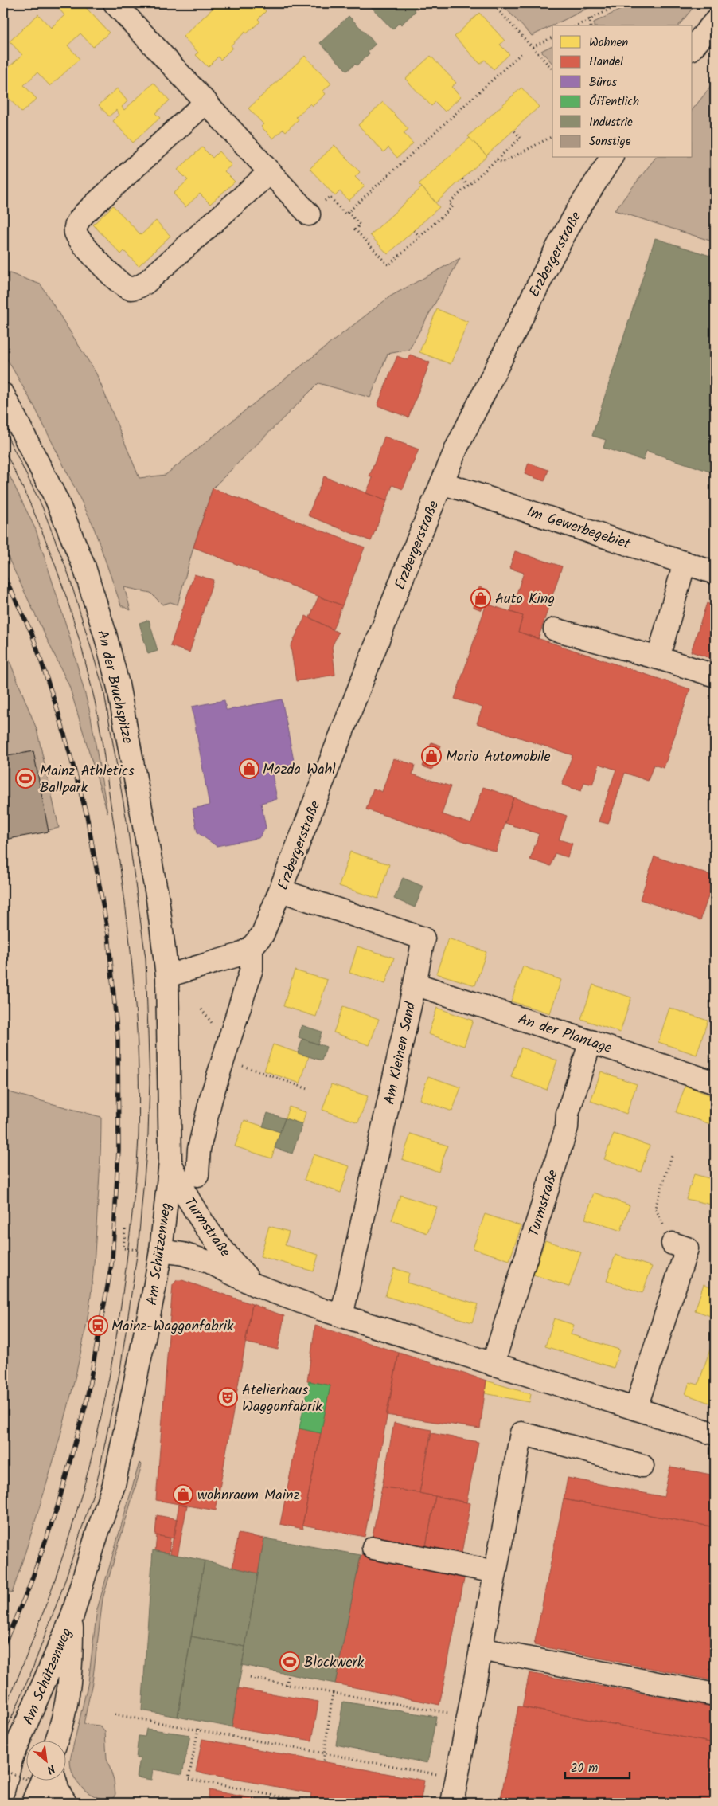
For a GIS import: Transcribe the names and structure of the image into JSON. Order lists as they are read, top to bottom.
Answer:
{
  "streets": {
    "street": [
      "Erzbergerstraße",
      "Im Gewerbegebiet",
      "An der Bruchspitze",
      "An der Plantage",
      "Am Kleinen Sand",
      "Turmstraße",
      "Am Schützenweg"
    ]
  },
  "crossings": [
    ["Erzbergerstraße", "Im Gewerbegebiet"],
    ["Erzbergerstraße", "An der Bruchspitze"],
    ["Erzbergerstraße", "Am Kleinen Sand"],
    ["Erzbergerstraße", "Am Schützenweg"],
    ["An der Bruchspitze", "Am Schützenweg"],
    ["An der Plantage", "Am Kleinen Sand"],
    ["An der Plantage", "Turmstraße"],
    ["Am Kleinen Sand", "Turmstraße"],
    ["Turmstraße", "Am Schützenweg"]
  ],
  "places": {
    "shop": [
      "Auto King",
      "Mario Automobile",
      "Mazda Wahl",
      "wohnraum Mainz"
    ],
    "sports": ["Mainz Athletics Ballpark", "Blockwerk"],
    "station": ["Mainz-Waggonfabrik"],
    "theatre": ["Atelierhaus Waggonfabrik"]
  },
  "legend": [
    "Wohnen",
    "Handel",
    "Büros",
    "Öffentlich",
    "Industrie",
    "Sonstige"
  ],
  "scale_bar": "20 m",
  "north": "bottom right"
}
